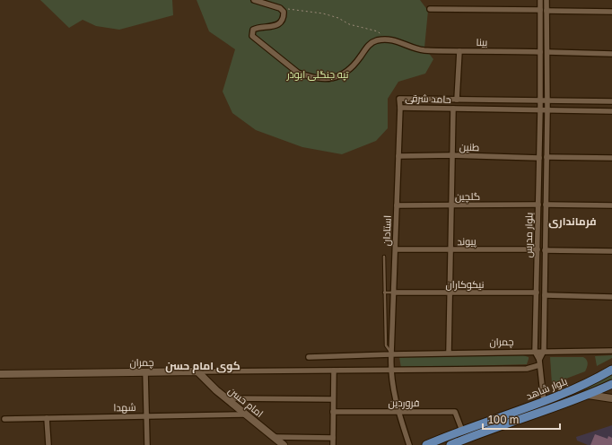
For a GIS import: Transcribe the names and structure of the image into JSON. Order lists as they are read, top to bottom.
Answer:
{
  "streets": {
    "main road": ["بلوار شاهد"],
    "street": [
      "بینا",
      "حامد شرقی",
      "طنین",
      "گلچین",
      "استادان",
      "بلوار مدرس",
      "پیوند",
      "نیکوکاران",
      "چمران",
      "امام حسن",
      "فروردین",
      "شهدا"
    ]
  },
  "crossings": [
    ["بینا", "بلوار مدرس"],
    ["حامد شرقی", "استادان"],
    ["حامد شرقی", "بلوار مدرس"],
    ["طنین", "استادان"],
    ["طنین", "بلوار مدرس"],
    ["گلچین", "استادان"],
    ["گلچین", "بلوار مدرس"],
    ["استادان", "پیوند"],
    ["استادان", "نیکوکاران"],
    ["استادان", "چمران"],
    ["بلوار مدرس", "پیوند"],
    ["بلوار مدرس", "نیکوکاران"],
    ["بلوار مدرس", "چمران"],
    ["بلوار مدرس", "بلوار شاهد"],
    ["چمران", "امام حسن"],
    ["بلوار شاهد", "فروردین"],
    ["امام حسن", "شهدا"]
  ],
  "districts": ["فرمانداری", "کوی امام حسن"],
  "parks": ["تپه جنگلی ابوذر"],
  "scale_bar": "100 m"
}
